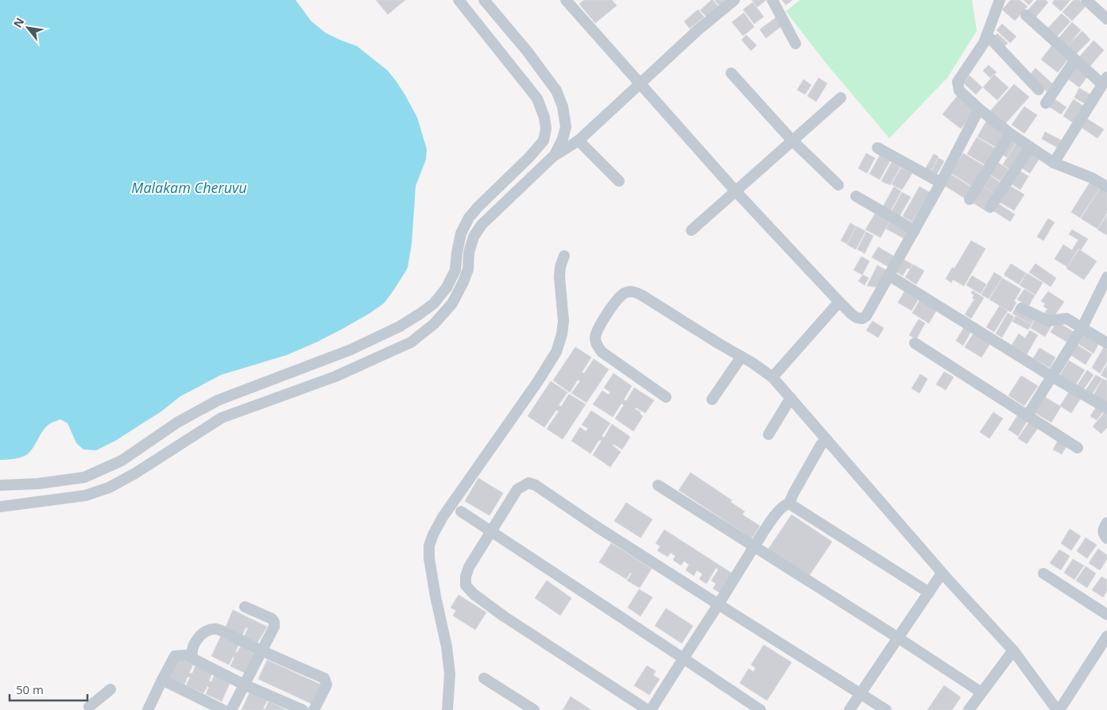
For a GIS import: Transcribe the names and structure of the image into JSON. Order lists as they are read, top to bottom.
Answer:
{
  "water": ["Malakam Cheruvu"],
  "scale_bar": "50 m",
  "north": "top left"
}
